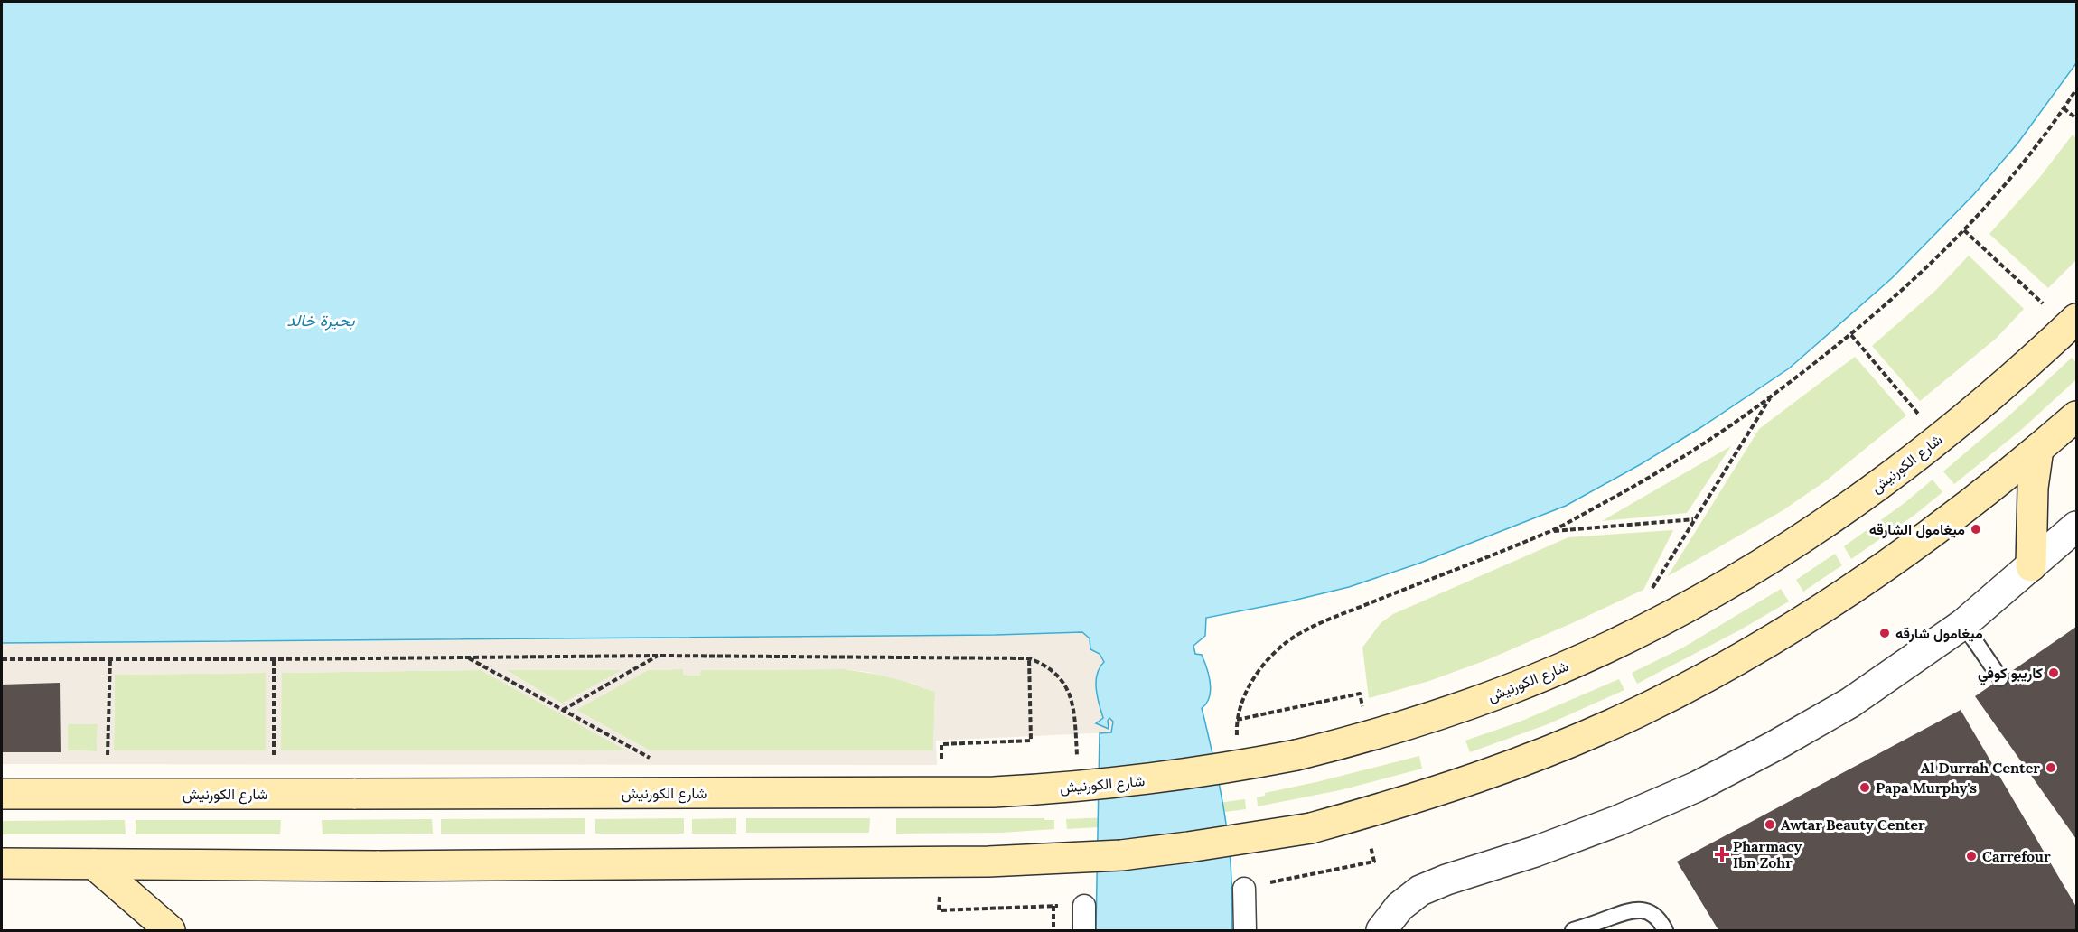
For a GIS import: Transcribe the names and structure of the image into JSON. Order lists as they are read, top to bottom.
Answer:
{
  "streets": {
    "main road": ["شارع الكورنيش"]
  },
  "water": ["بحيرة خالد"],
  "places": {
    "other": [
      "ميغامول الشارقه",
      "ميغامول شارقه",
      "كاريبو كوفي",
      "Al Durrah Center",
      "Papa Murphy's",
      "Awtar Beauty Center",
      "Carrefour"
    ],
    "health": ["Pharmacy Ibn Zohr"]
  }
}
